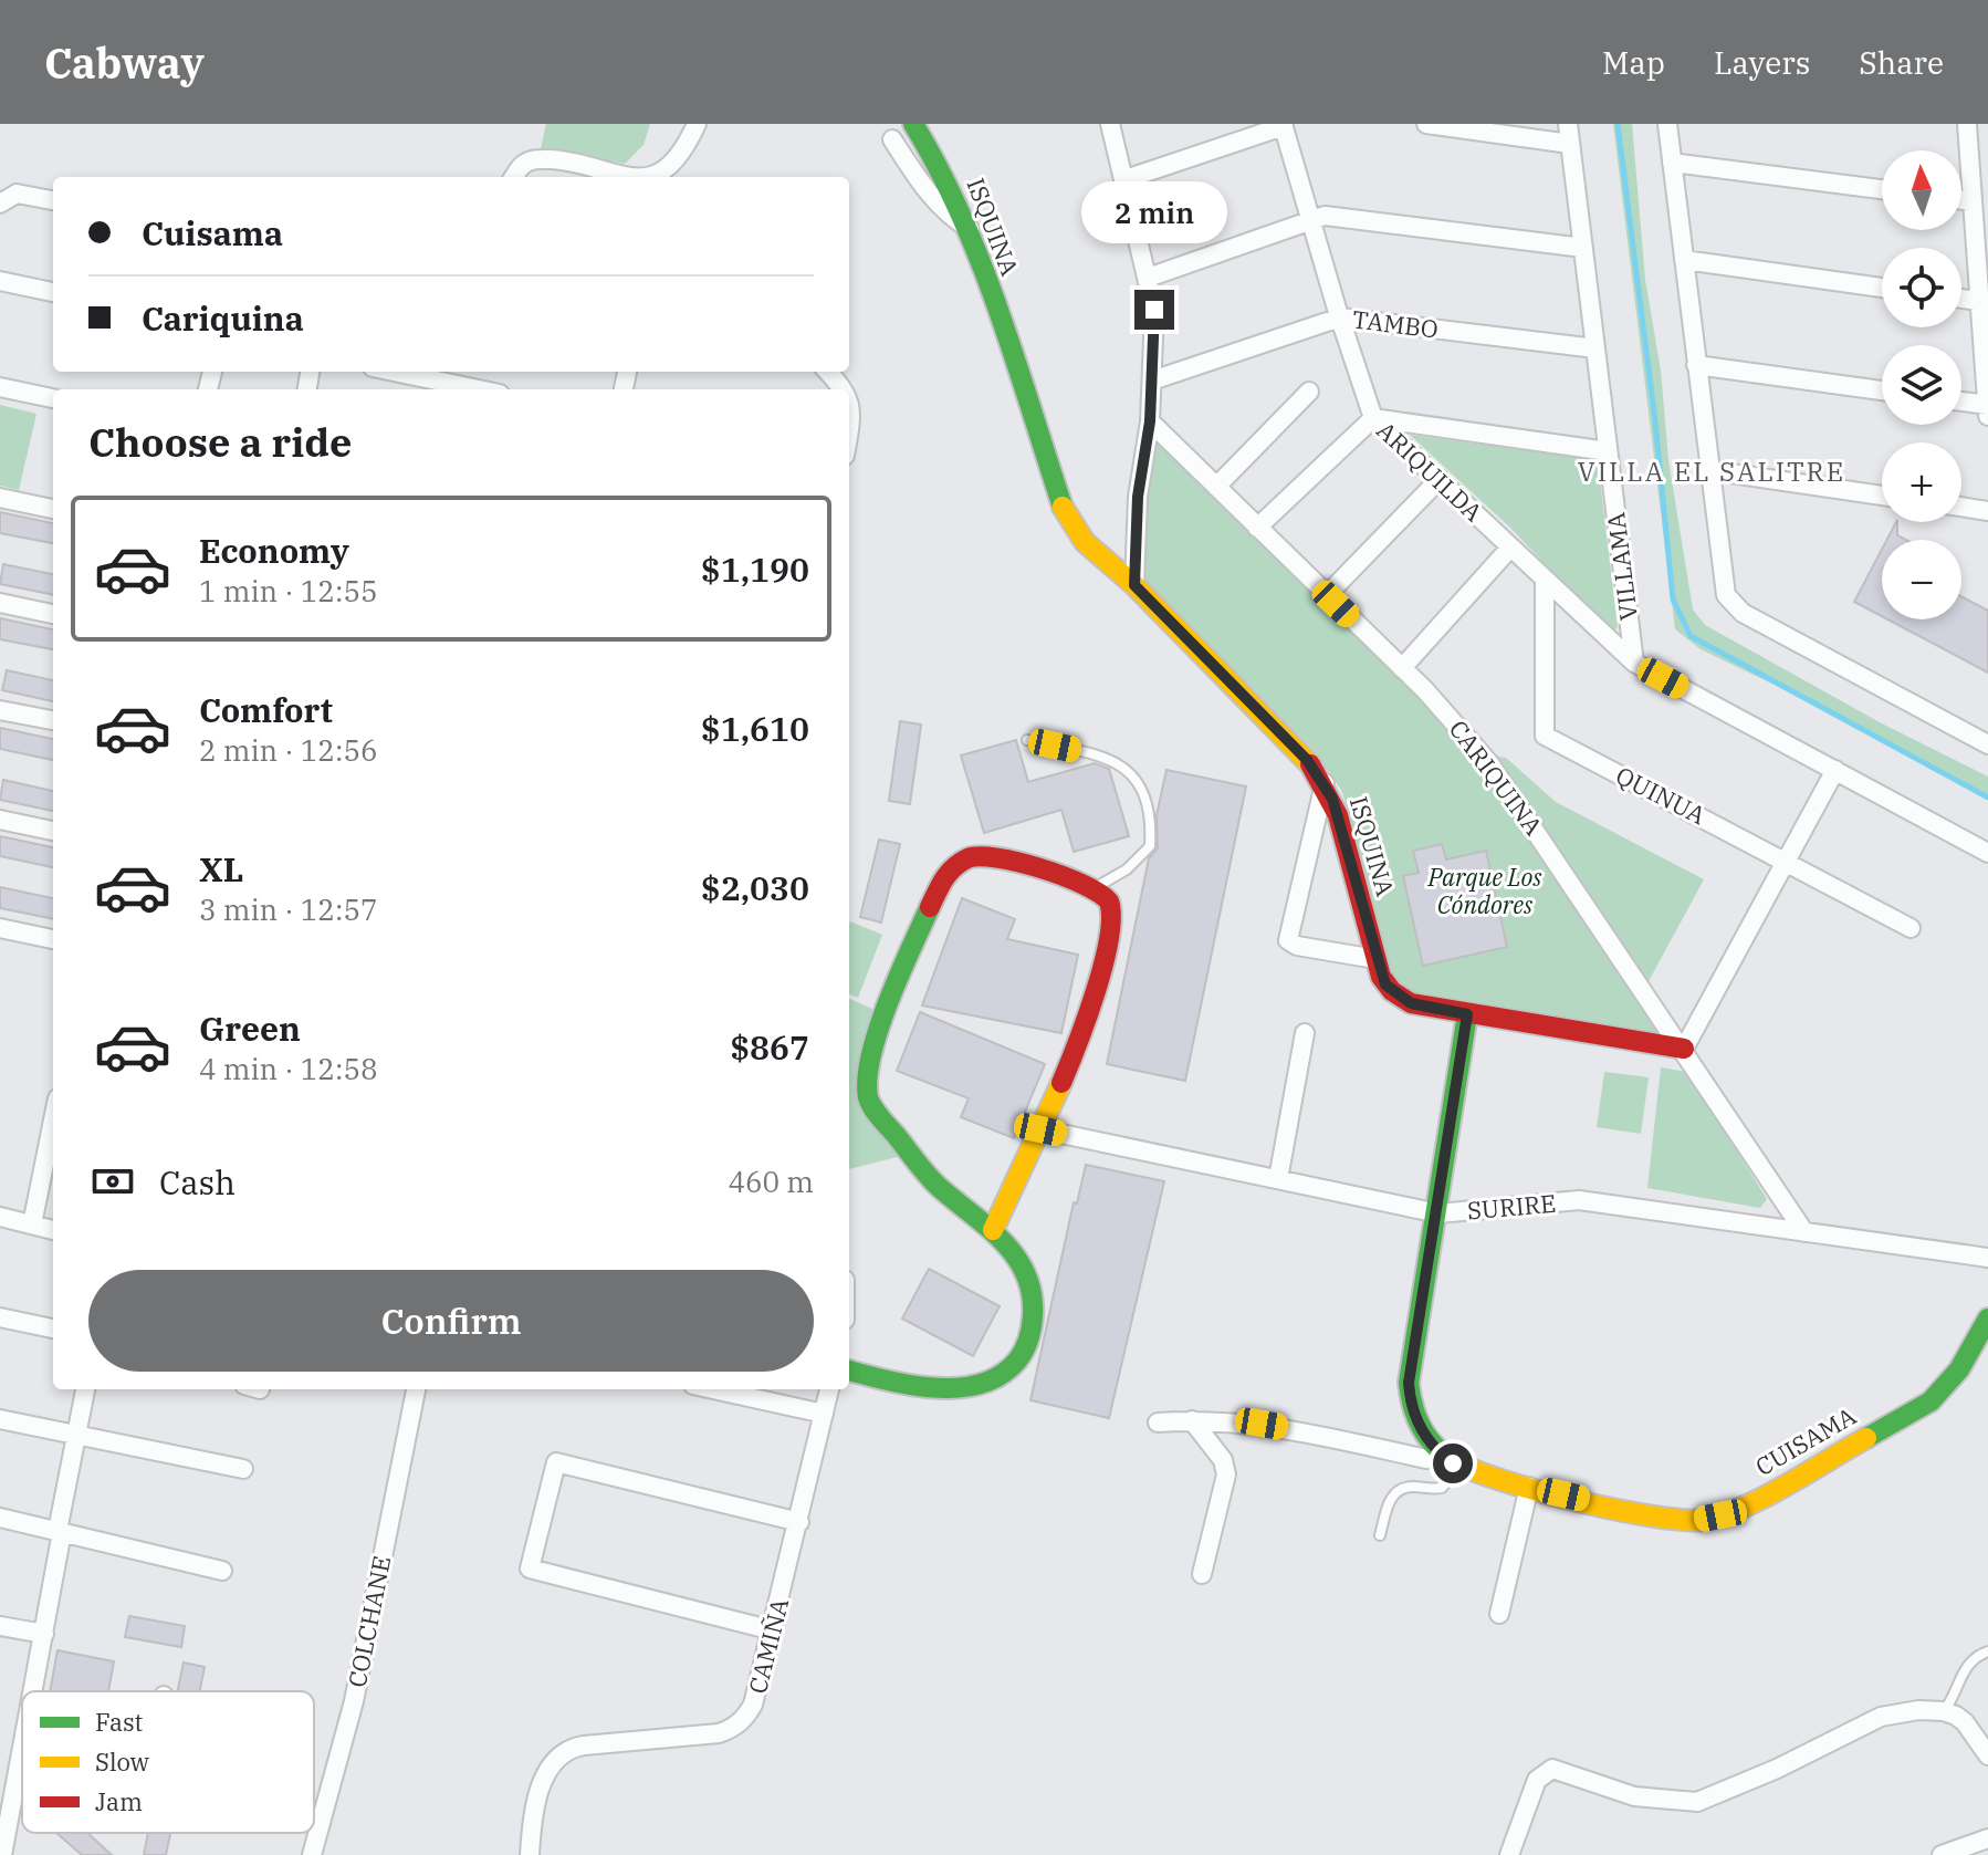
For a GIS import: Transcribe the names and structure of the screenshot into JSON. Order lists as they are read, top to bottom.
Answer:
{
  "streets": {
    "street": [
      "ISQUINA",
      "TAMBO",
      "ARIQUILDA",
      "VILLAMA",
      "CARIQUINA",
      "QUINUA",
      "SURIRE",
      "CUISAMA",
      "COLCHANE",
      "CAMIÑA"
    ]
  },
  "crossings": [
    ["ISQUINA", "CARIQUINA"],
    ["ISQUINA", "CUISAMA"],
    ["TAMBO", "ARIQUILDA"],
    ["TAMBO", "VILLAMA"],
    ["ARIQUILDA", "VILLAMA"],
    ["ARIQUILDA", "QUINUA"],
    ["CARIQUINA", "SURIRE"],
    ["SURIRE", "CUISAMA"]
  ],
  "districts": ["VILLA EL SALITRE"],
  "parks": ["Parque Los Cóndores"],
  "legend": ["Fast", "Slow", "Jam"],
  "north": "top",
  "page": {
    "header": "Cabway",
    "nav": ["Map", "Layers", "Share"],
    "map_buttons": ["+", "−"],
    "banner": ["Cuisama", "Cariquina"],
    "bubble": "2 min",
    "heading": "Choose a ride",
    "list": [
      {
        "name": "Economy",
        "note": "1 min · 12:55",
        "value": "$1,190"
      },
      {
        "name": "Comfort",
        "note": "2 min · 12:56",
        "value": "$1,610"
      },
      {
        "name": "XL",
        "note": "3 min · 12:57",
        "value": "$2,030"
      },
      {
        "name": "Green",
        "note": "4 min · 12:58",
        "value": "$867"
      }
    ],
    "pay": ["Cash", "460 m"],
    "buttons": "Confirm"
  }
}
